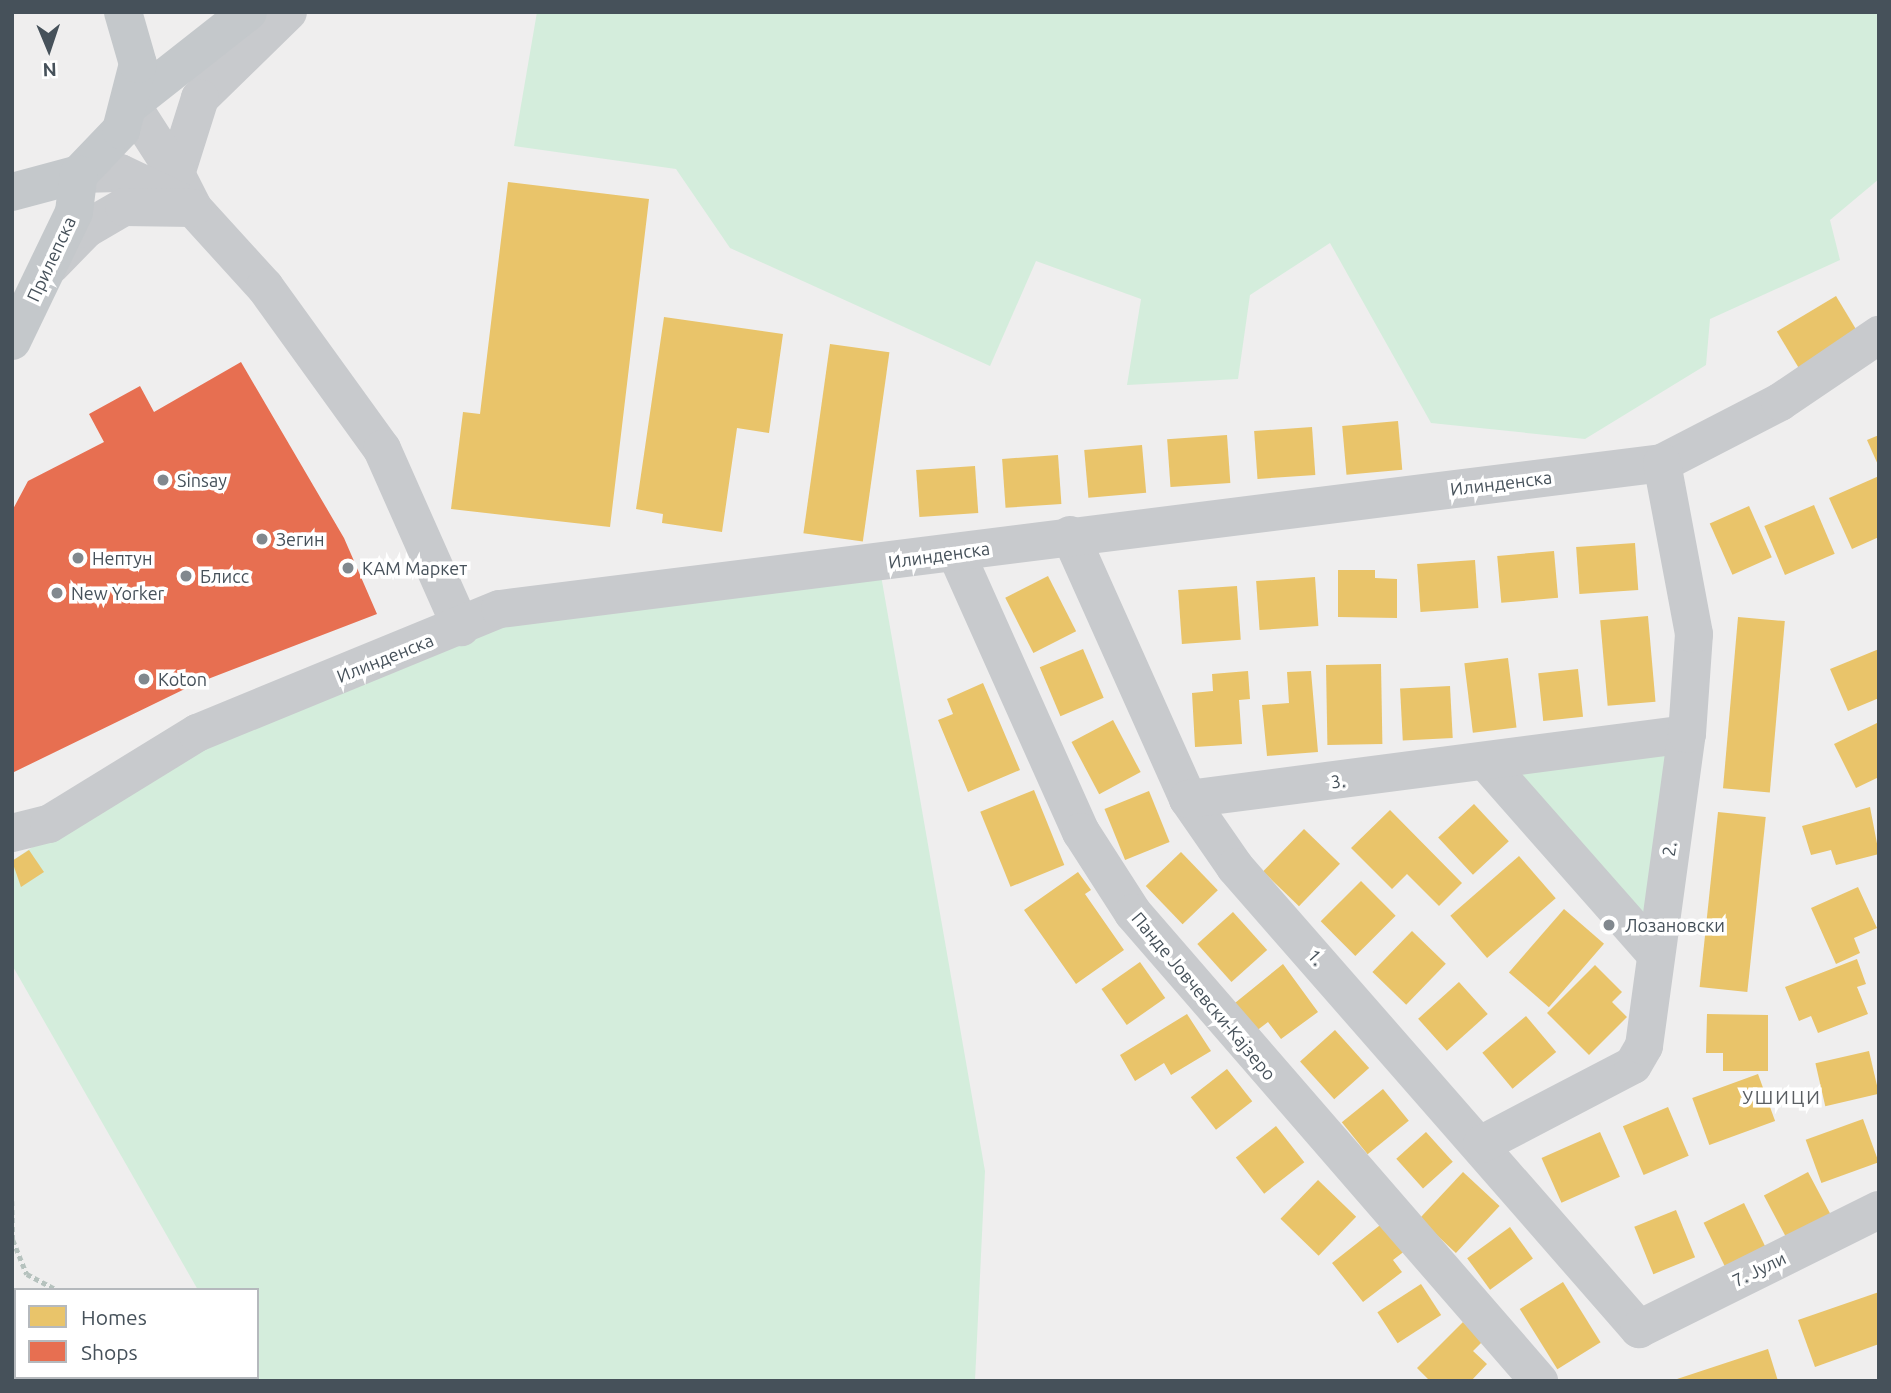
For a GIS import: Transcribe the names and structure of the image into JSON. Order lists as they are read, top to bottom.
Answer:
{
  "streets": {
    "main road": ["Прилепска"],
    "street": [
      "Илинденска",
      "3.",
      "2.",
      "1.",
      "Панде Јовчевски-Кајзеро",
      "7. Јули"
    ]
  },
  "crossings": [
    ["Илинденска", "2."],
    ["Илинденска", "1."],
    ["Илинденска", "Панде Јовчевски-Кајзеро"],
    ["3.", "2."],
    ["3.", "1."],
    ["2.", "1."],
    ["1.", "7. Јули"]
  ],
  "districts": ["УШИЦИ"],
  "places": [
    "Sinsay",
    "Зегин",
    "Нептун",
    "КАМ Маркет",
    "Блисс",
    "New Yorker",
    "Koton",
    "Лозановски"
  ],
  "legend": ["Homes", "Shops"],
  "north": "bottom"
}
